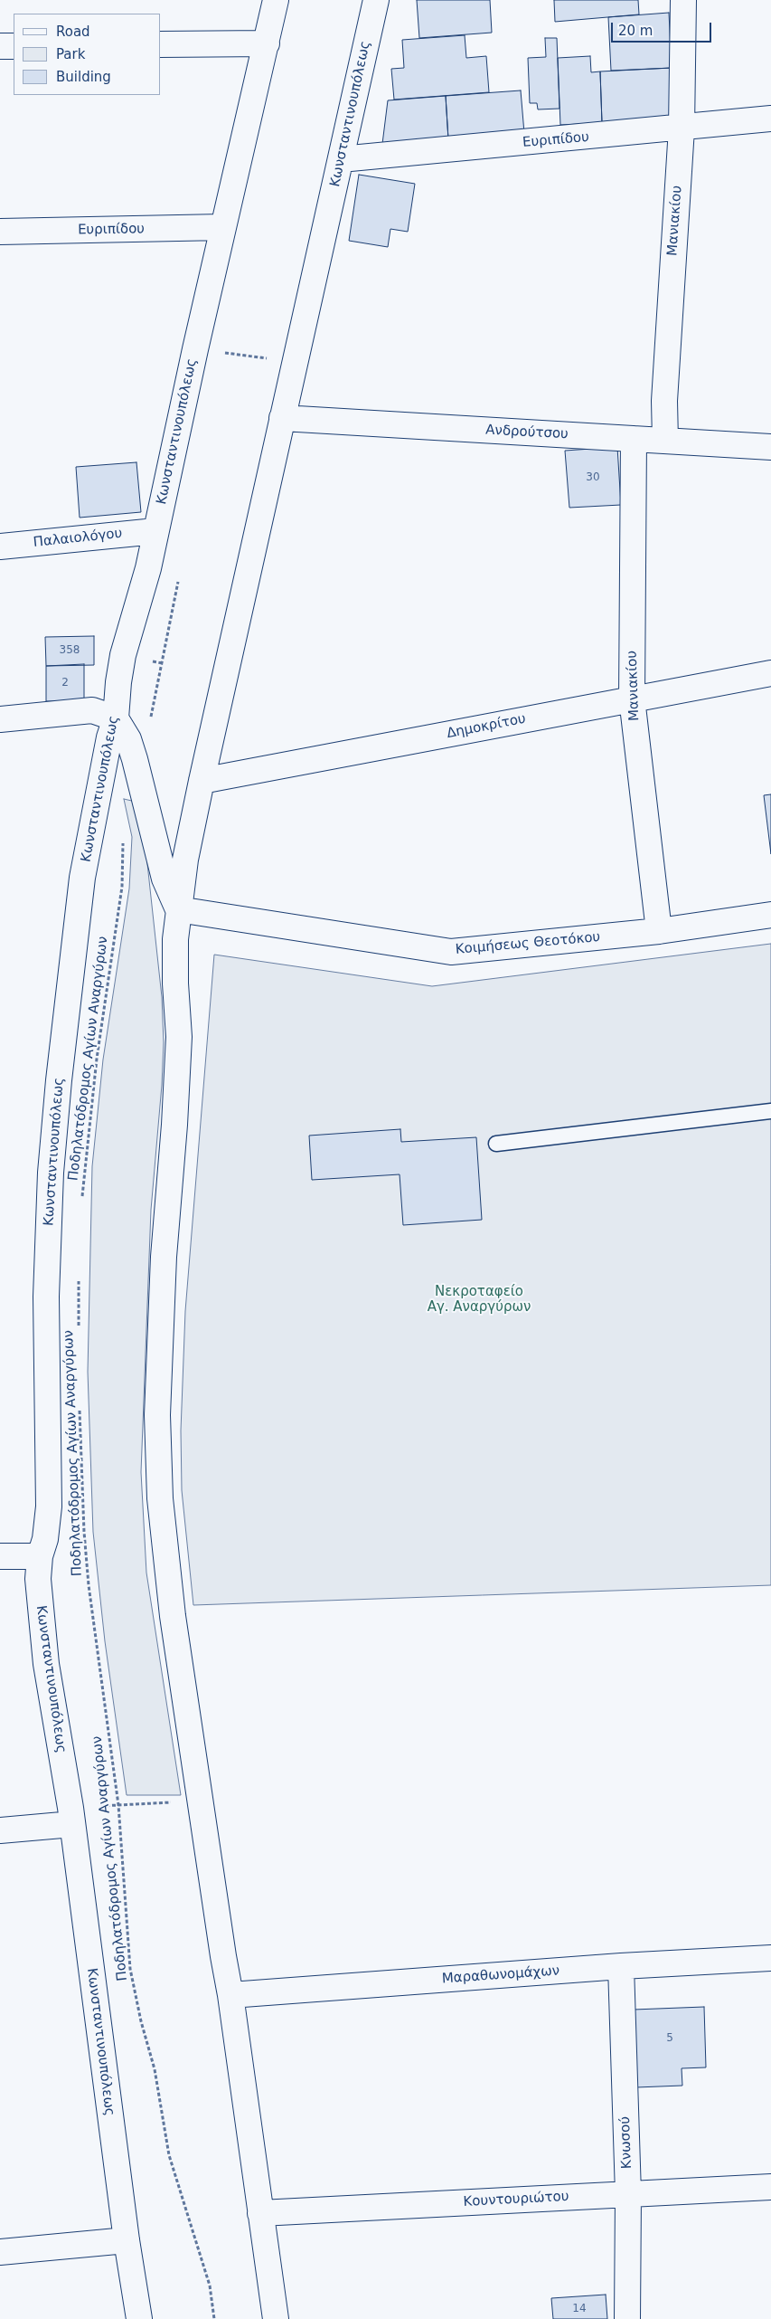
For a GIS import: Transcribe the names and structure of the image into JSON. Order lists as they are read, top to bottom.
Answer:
{
  "streets": {
    "street": [
      "Κωνσταντινουπόλεως",
      "Ευριπίδου",
      "Μανιακίου",
      "Ανδρούτσου",
      "Παλαιολόγου",
      "Δημοκρίτου",
      "Κοιμήσεως Θεοτόκου",
      "Μαραθωνομάχων",
      "Κνωσού",
      "Κουντουριώτου"
    ],
    "path": ["Ποδηλατόδρομος Αγίων Αναργύρων"]
  },
  "crossings": [
    ["Κωνσταντινουπόλεως", "Ευριπίδου"],
    ["Κωνσταντινουπόλεως", "Ανδρούτσου"],
    ["Κωνσταντινουπόλεως", "Παλαιολόγου"],
    ["Κωνσταντινουπόλεως", "Δημοκρίτου"],
    ["Κωνσταντινουπόλεως", "Κοιμήσεως Θεοτόκου"],
    ["Κωνσταντινουπόλεως", "Μαραθωνομάχων"],
    ["Κωνσταντινουπόλεως", "Κουντουριώτου"],
    ["Ευριπίδου", "Μανιακίου"],
    ["Μανιακίου", "Ανδρούτσου"],
    ["Μανιακίου", "Δημοκρίτου"],
    ["Μανιακίου", "Κοιμήσεως Θεοτόκου"],
    ["Μαραθωνομάχων", "Κνωσού"],
    ["Κνωσού", "Κουντουριώτου"]
  ],
  "parks": ["Νεκροταφείο Αγ. Αναργύρων"],
  "house_numbers": [
    "30",
    "358",
    "2",
    "5",
    "14"
  ],
  "legend": ["Road", "Park", "Building"],
  "scale_bar": "20 m"
}
